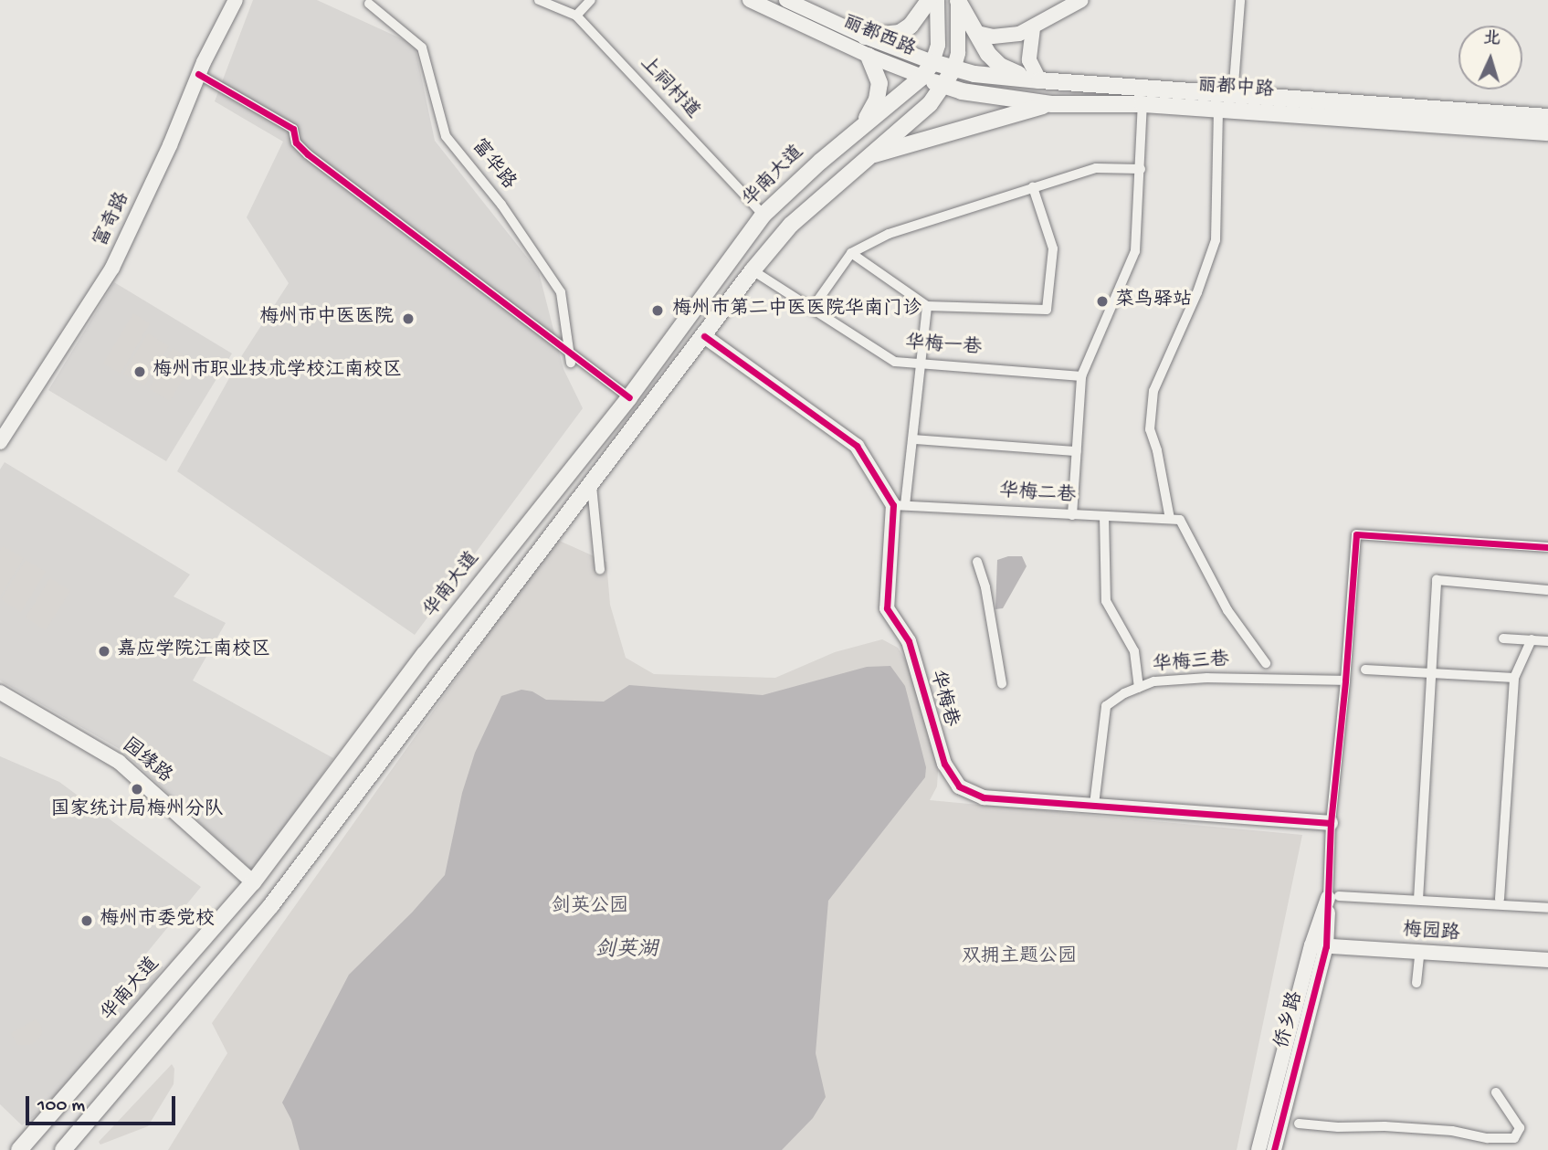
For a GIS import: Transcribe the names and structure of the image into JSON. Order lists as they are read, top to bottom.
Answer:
{
  "streets": {
    "main road": ["丽都中路", "华南大道"],
    "street": [
      "丽都西路",
      "上祠村道",
      "富华路",
      "富奇路",
      "华梅一巷",
      "华梅二巷",
      "华梅三巷",
      "华梅巷",
      "园缘路",
      "梅园路",
      "侨乡路"
    ]
  },
  "crossings": [
    ["丽都西路", "丽都中路"],
    ["丽都西路", "华南大道"],
    ["上祠村道", "华南大道"],
    ["丽都中路", "华南大道"],
    ["华南大道", "园缘路"],
    ["华梅二巷", "华梅巷"],
    ["华梅三巷", "华梅巷"],
    ["梅园路", "侨乡路"]
  ],
  "water": ["剑英湖"],
  "parks": ["剑英公园", "双拥主题公园"],
  "places": [
    "菜鸟驿站",
    "梅州市第二中医医院华南门诊",
    "梅州市中医医院",
    "梅州市职业技术学校江南校区",
    "嘉应学院江南校区",
    "国家统计局梅州分队",
    "梅州市委党校"
  ],
  "scale_bar": "100 m",
  "north": "top"
}
